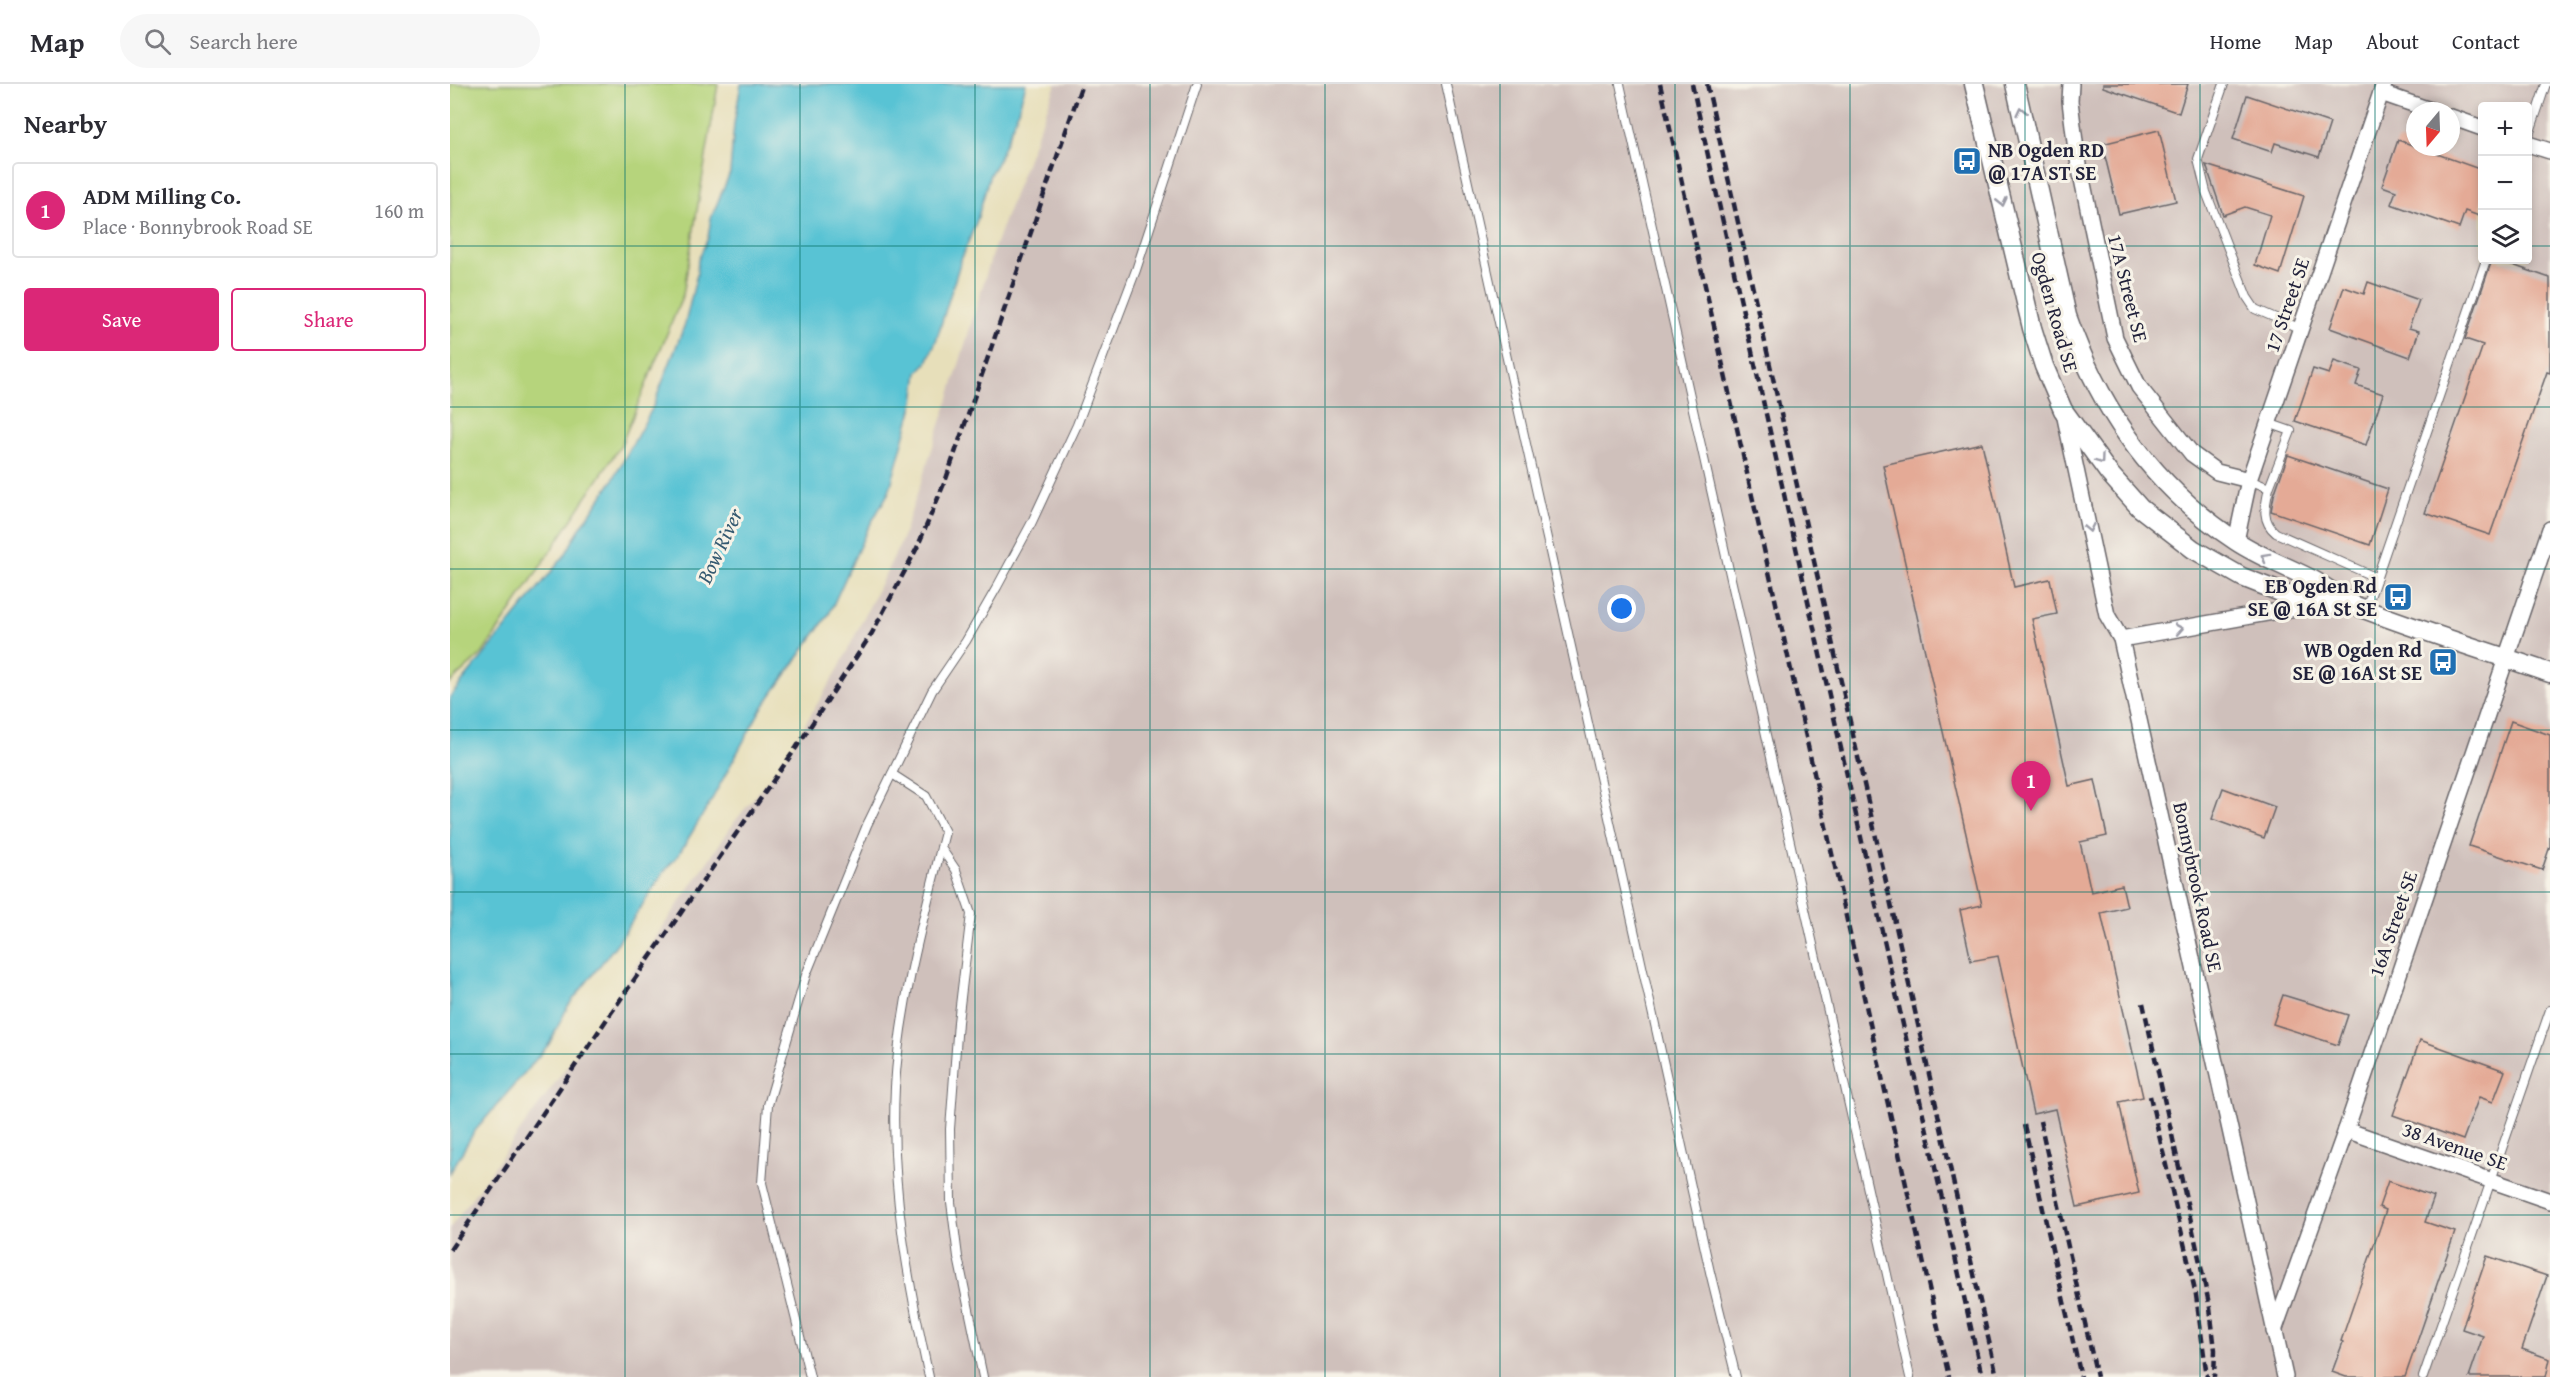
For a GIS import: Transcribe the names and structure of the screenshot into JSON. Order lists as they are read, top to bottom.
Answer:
{
  "streets": {
    "street": [
      "17A Street SE",
      "17 Street SE",
      "Ogden Road SE",
      "Bonnybrook Road SE",
      "16A Street SE",
      "38 Avenue SE"
    ]
  },
  "crossings": [
    ["17A Street SE", "17 Street SE"],
    ["17 Street SE", "Ogden Road SE"],
    ["Ogden Road SE", "Bonnybrook Road SE"],
    ["Ogden Road SE", "16A Street SE"],
    ["Bonnybrook Road SE", "16A Street SE"],
    ["16A Street SE", "38 Avenue SE"]
  ],
  "water": ["Bow River"],
  "places": {
    "bus stop": ["NB Ogden RD @ 17A ST SE", "EB Ogden Rd SE @ 16A St SE", "WB Ogden Rd SE @ 16A St SE"]
  },
  "north": "bottom",
  "page": {
    "header": "Map",
    "search": "Search here",
    "nav": [
      "Home",
      "Map",
      "About",
      "Contact"
    ],
    "heading": "Nearby",
    "map_buttons": ["+", "−"],
    "list": [
      {
        "mark": "1",
        "name": "ADM Milling Co.",
        "note": "Place · Bonnybrook Road SE",
        "value": "160 m"
      }
    ],
    "buttons": ["Save", "Share"],
    "pins": "1"
  }
}
